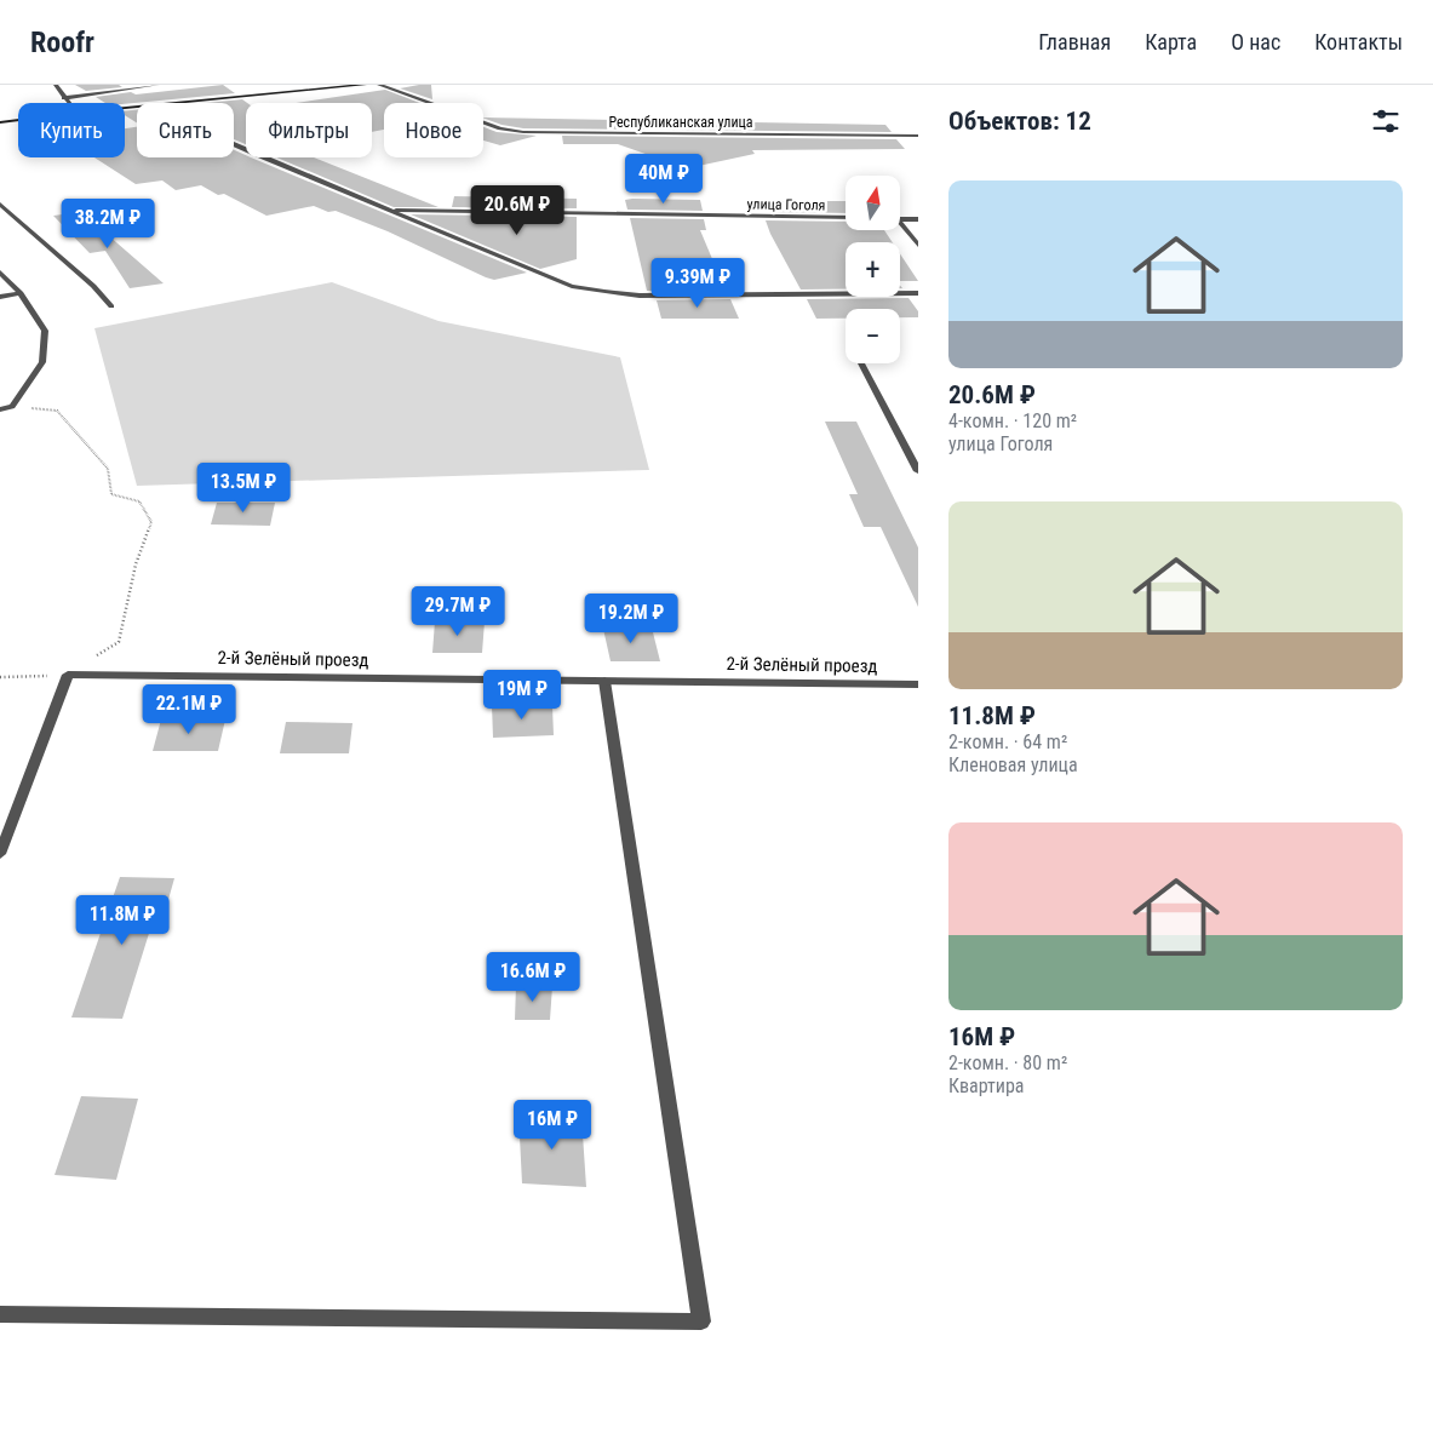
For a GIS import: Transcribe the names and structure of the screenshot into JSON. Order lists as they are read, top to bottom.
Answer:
{
  "streets": {
    "street": ["Республиканская улица", "улица Гоголя", "2-й Зелёный проезд"]
  },
  "north": "top",
  "page": {
    "header": "Roofr",
    "nav": [
      "Главная",
      "Карта",
      "О нас",
      "Контакты"
    ],
    "heading": "Объектов: 12",
    "chip": [
      "Купить",
      "Снять",
      "Фильтры",
      "Новое"
    ],
    "price": [
      "40M ₽",
      "20.6M ₽",
      "38.2M ₽",
      "9.39M ₽",
      "13.5M ₽",
      "29.7M ₽",
      "19.2M ₽",
      "19M ₽",
      "22.1M ₽",
      "11.8M ₽",
      "16.6M ₽",
      "16M ₽"
    ],
    "list": [
      {
        "name": "20.6M ₽",
        "note": "4-комн. · 120 m² · улица Гоголя"
      },
      {
        "name": "11.8M ₽",
        "note": "2-комн. · 64 m² · Кленовая улица"
      },
      {
        "name": "16M ₽",
        "note": "2-комн. · 80 m² · Квартира"
      }
    ],
    "map_buttons": ["+", "−"]
  }
}
